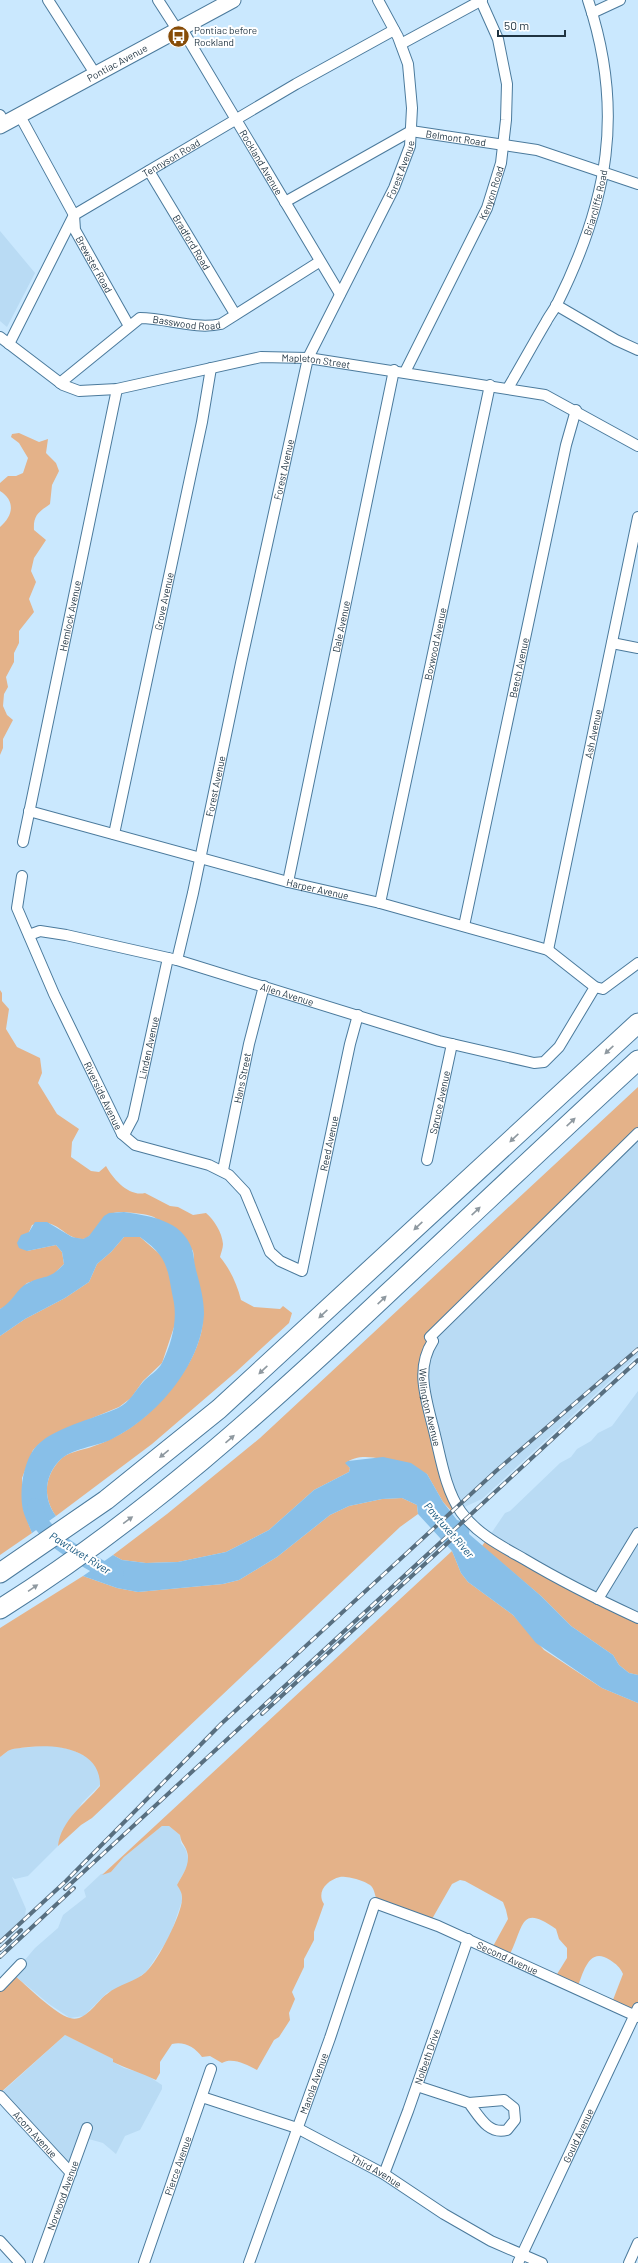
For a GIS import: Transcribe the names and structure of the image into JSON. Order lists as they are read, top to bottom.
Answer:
{
  "streets": {
    "main road": ["Pontiac Avenue"],
    "street": [
      "Belmont Road",
      "Tennyson Road",
      "Rockland Avenue",
      "Forest Avenue",
      "Kenyon Road",
      "Briarcliffe Road",
      "Bradford Road",
      "Brewster Road",
      "Basswood Road",
      "Mapleton Street",
      "Grove Avenue",
      "Hemlock Avenue",
      "Dale Avenue",
      "Boxwood Avenue",
      "Beech Avenue",
      "Ash Avenue",
      "Harper Avenue",
      "Allen Avenue",
      "Linden Avenue",
      "Hans Street",
      "Riverside Avenue",
      "Spruce Avenue",
      "Reed Avenue",
      "Wellington Avenue",
      "Second Avenue",
      "Nolbeth Drive",
      "Manola Avenue",
      "Acorn Avenue",
      "Gould Avenue",
      "Pierce Avenue",
      "Third Avenue",
      "Norwood Avenue"
    ]
  },
  "crossings": [
    ["Pontiac Avenue", "Rockland Avenue"],
    ["Pontiac Avenue", "Brewster Road"],
    ["Belmont Road", "Rockland Avenue"],
    ["Belmont Road", "Forest Avenue"],
    ["Belmont Road", "Kenyon Road"],
    ["Belmont Road", "Briarcliffe Road"],
    ["Tennyson Road", "Rockland Avenue"],
    ["Tennyson Road", "Forest Avenue"],
    ["Tennyson Road", "Bradford Road"],
    ["Tennyson Road", "Brewster Road"],
    ["Rockland Avenue", "Forest Avenue"],
    ["Rockland Avenue", "Basswood Road"],
    ["Forest Avenue", "Mapleton Street"],
    ["Forest Avenue", "Harper Avenue"],
    ["Forest Avenue", "Allen Avenue"],
    ["Forest Avenue", "Linden Avenue"],
    ["Kenyon Road", "Mapleton Street"],
    ["Briarcliffe Road", "Mapleton Street"],
    ["Bradford Road", "Basswood Road"],
    ["Brewster Road", "Basswood Road"],
    ["Basswood Road", "Mapleton Street"],
    ["Mapleton Street", "Grove Avenue"],
    ["Mapleton Street", "Hemlock Avenue"],
    ["Mapleton Street", "Dale Avenue"],
    ["Mapleton Street", "Boxwood Avenue"],
    ["Mapleton Street", "Beech Avenue"],
    ["Grove Avenue", "Harper Avenue"],
    ["Hemlock Avenue", "Harper Avenue"],
    ["Dale Avenue", "Harper Avenue"],
    ["Boxwood Avenue", "Harper Avenue"],
    ["Beech Avenue", "Harper Avenue"],
    ["Ash Avenue", "Harper Avenue"],
    ["Harper Avenue", "Allen Avenue"],
    ["Allen Avenue", "Linden Avenue"],
    ["Allen Avenue", "Hans Street"],
    ["Allen Avenue", "Riverside Avenue"],
    ["Allen Avenue", "Spruce Avenue"],
    ["Allen Avenue", "Reed Avenue"],
    ["Linden Avenue", "Riverside Avenue"],
    ["Hans Street", "Riverside Avenue"],
    ["Riverside Avenue", "Reed Avenue"],
    ["Second Avenue", "Nolbeth Drive"],
    ["Second Avenue", "Manola Avenue"],
    ["Second Avenue", "Gould Avenue"],
    ["Nolbeth Drive", "Third Avenue"],
    ["Manola Avenue", "Third Avenue"],
    ["Acorn Avenue", "Norwood Avenue"],
    ["Gould Avenue", "Third Avenue"],
    ["Pierce Avenue", "Third Avenue"]
  ],
  "water": ["Pawtuxet River"],
  "places": {
    "bus stop": ["Pontiac before Rockland"]
  },
  "scale_bar": "50 m"
}
